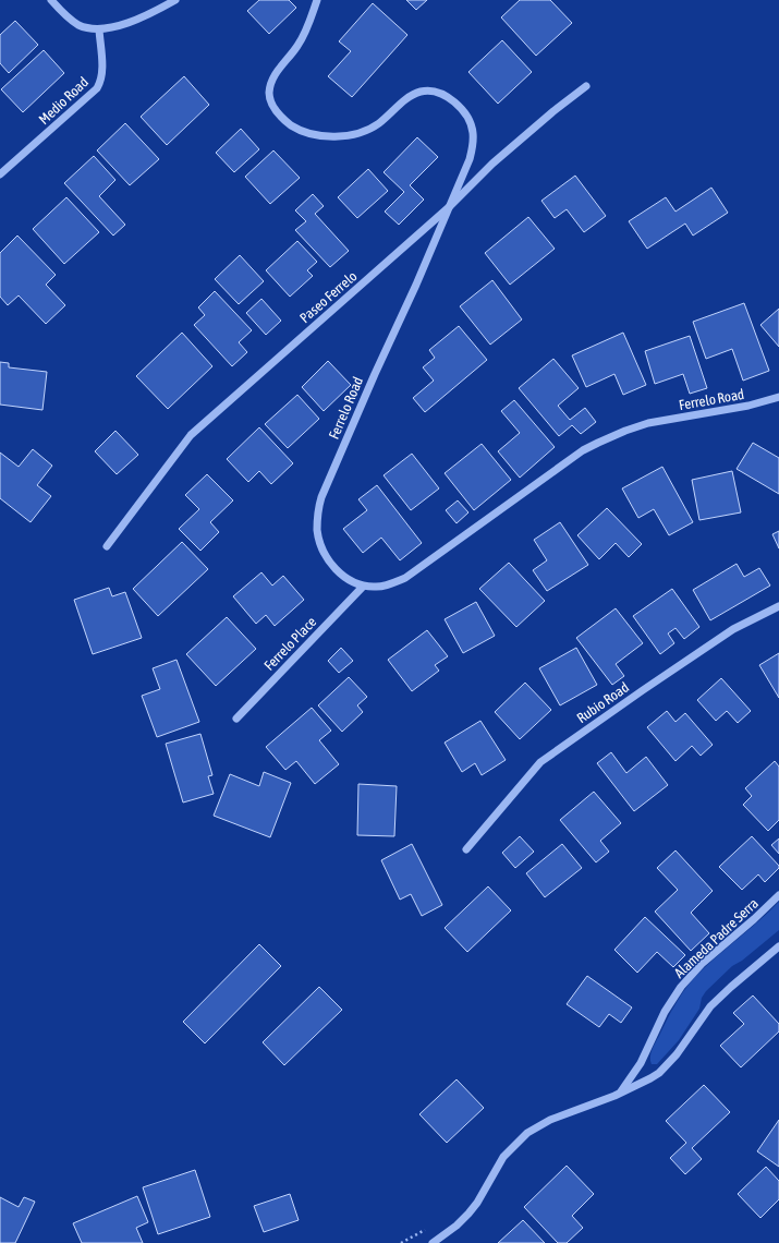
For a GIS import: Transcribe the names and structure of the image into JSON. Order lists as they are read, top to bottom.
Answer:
{
  "streets": {
    "street": [
      "Medio Road",
      "Paseo Ferrelo",
      "Ferrelo Road",
      "Ferrelo Place",
      "Rubio Road",
      "Alameda Padre Serra"
    ]
  },
  "crossings": [
    ["Paseo Ferrelo", "Ferrelo Road"],
    ["Ferrelo Road", "Ferrelo Place"]
  ]
}
